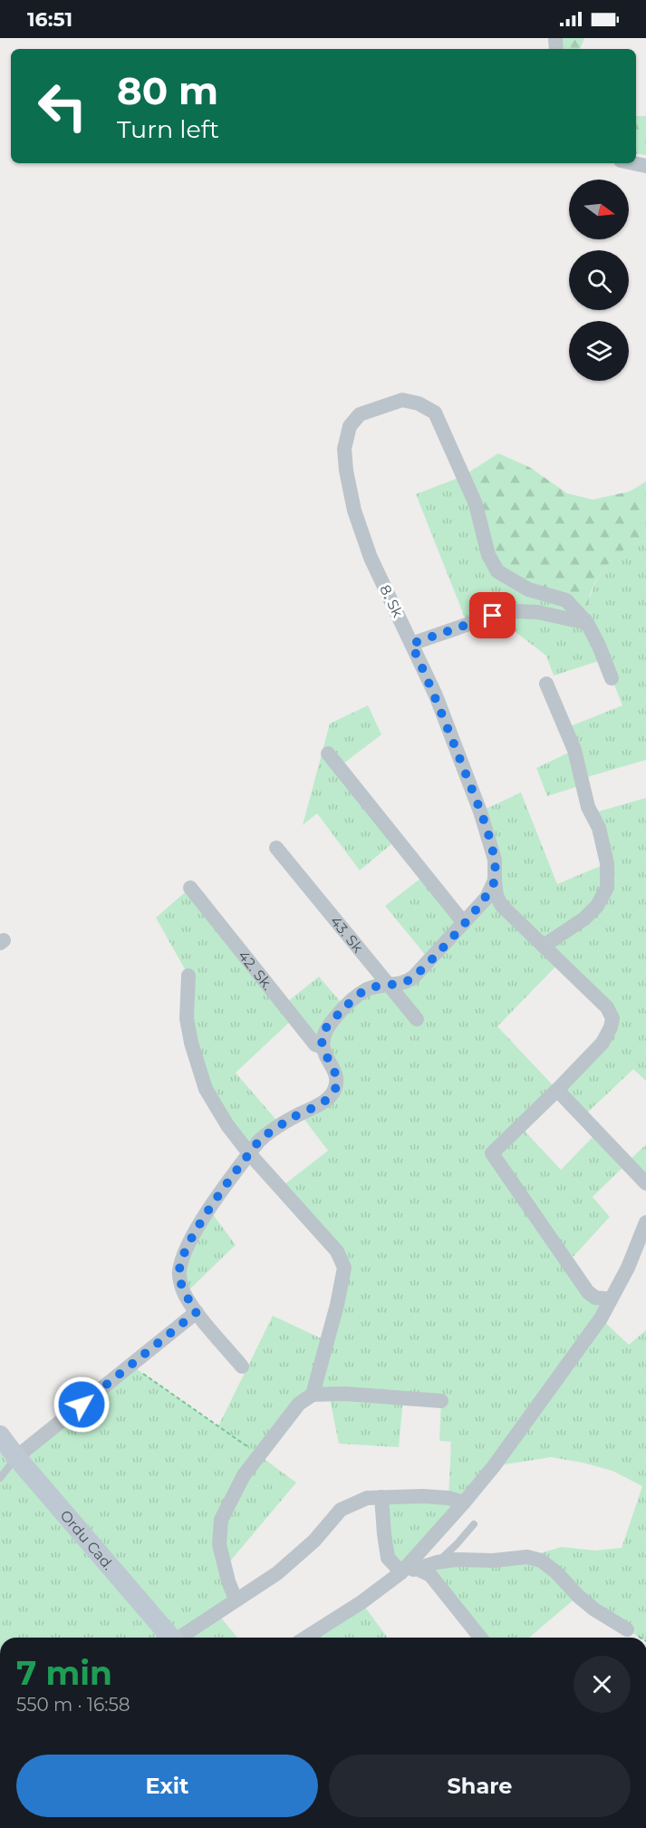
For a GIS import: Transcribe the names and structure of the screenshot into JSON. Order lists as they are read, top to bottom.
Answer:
{
  "streets": {
    "main road": ["Ordu Cad."],
    "street": ["8. Sk", "43. Sk", "42. Sk."]
  },
  "north": "right",
  "page": {
    "status": "16:51",
    "turn": ["80 m", "Turn left"],
    "heading": ["7 min", "550 m · 16:58"],
    "buttons": ["Exit", "Share"]
  }
}
